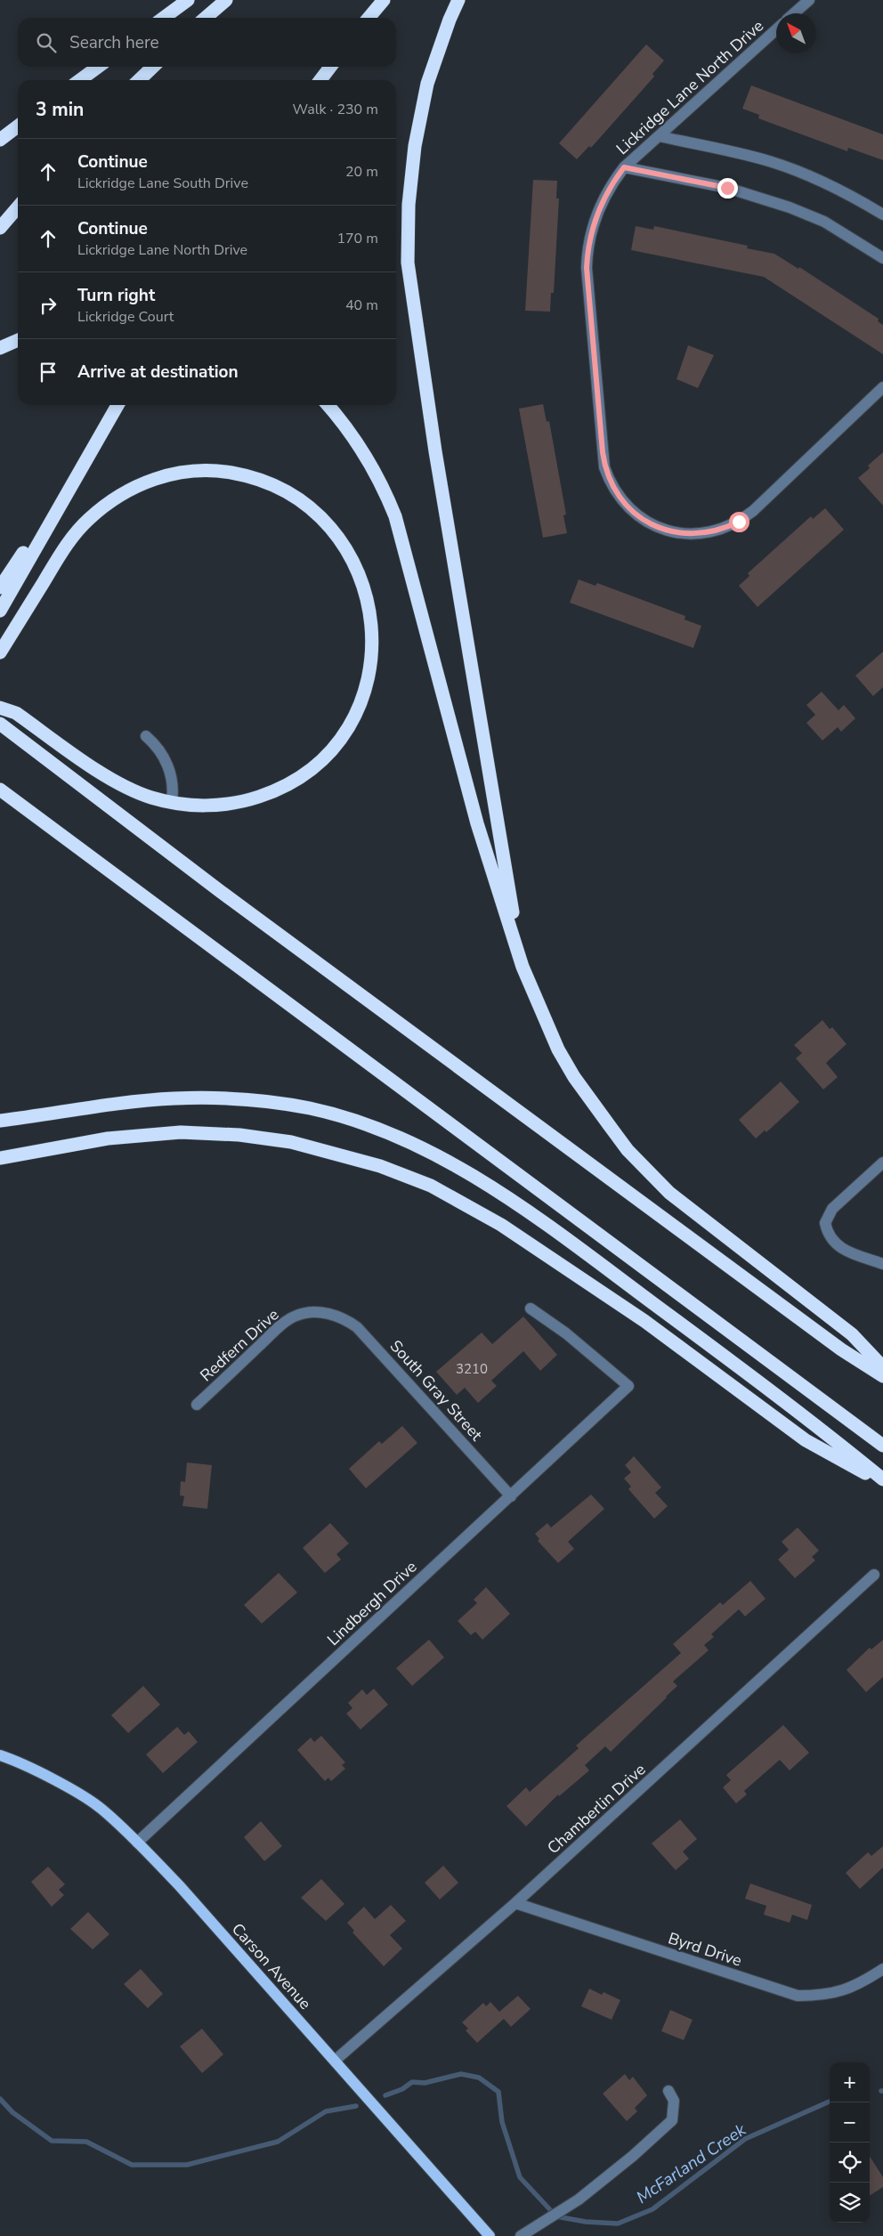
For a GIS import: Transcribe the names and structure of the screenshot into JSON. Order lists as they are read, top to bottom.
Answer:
{
  "streets": {
    "main road": ["Carson Avenue"],
    "street": [
      "Lickridge Lane North Drive",
      "Redfern Drive",
      "South Gray Street",
      "Lindbergh Drive",
      "Chamberlin Drive",
      "Byrd Drive"
    ]
  },
  "crossings": [
    ["Redfern Drive", "South Gray Street"],
    ["South Gray Street", "Lindbergh Drive"],
    ["Lindbergh Drive", "Carson Avenue"],
    ["Chamberlin Drive", "Byrd Drive"],
    ["Chamberlin Drive", "Carson Avenue"]
  ],
  "water": ["McFarland Creek"],
  "house_numbers": ["3210"],
  "north": "top left",
  "page": {
    "search": "Search here",
    "heading": ["3 min", "Walk · 230 m"],
    "list": [
      ["Continue", "Lickridge Lane South Drive", "20 m"],
      ["Continue", "Lickridge Lane North Drive", "170 m"],
      ["Turn right", "Lickridge Court", "40 m"],
      "Arrive at destination"
    ],
    "map_buttons": ["+", "−"]
  }
}
